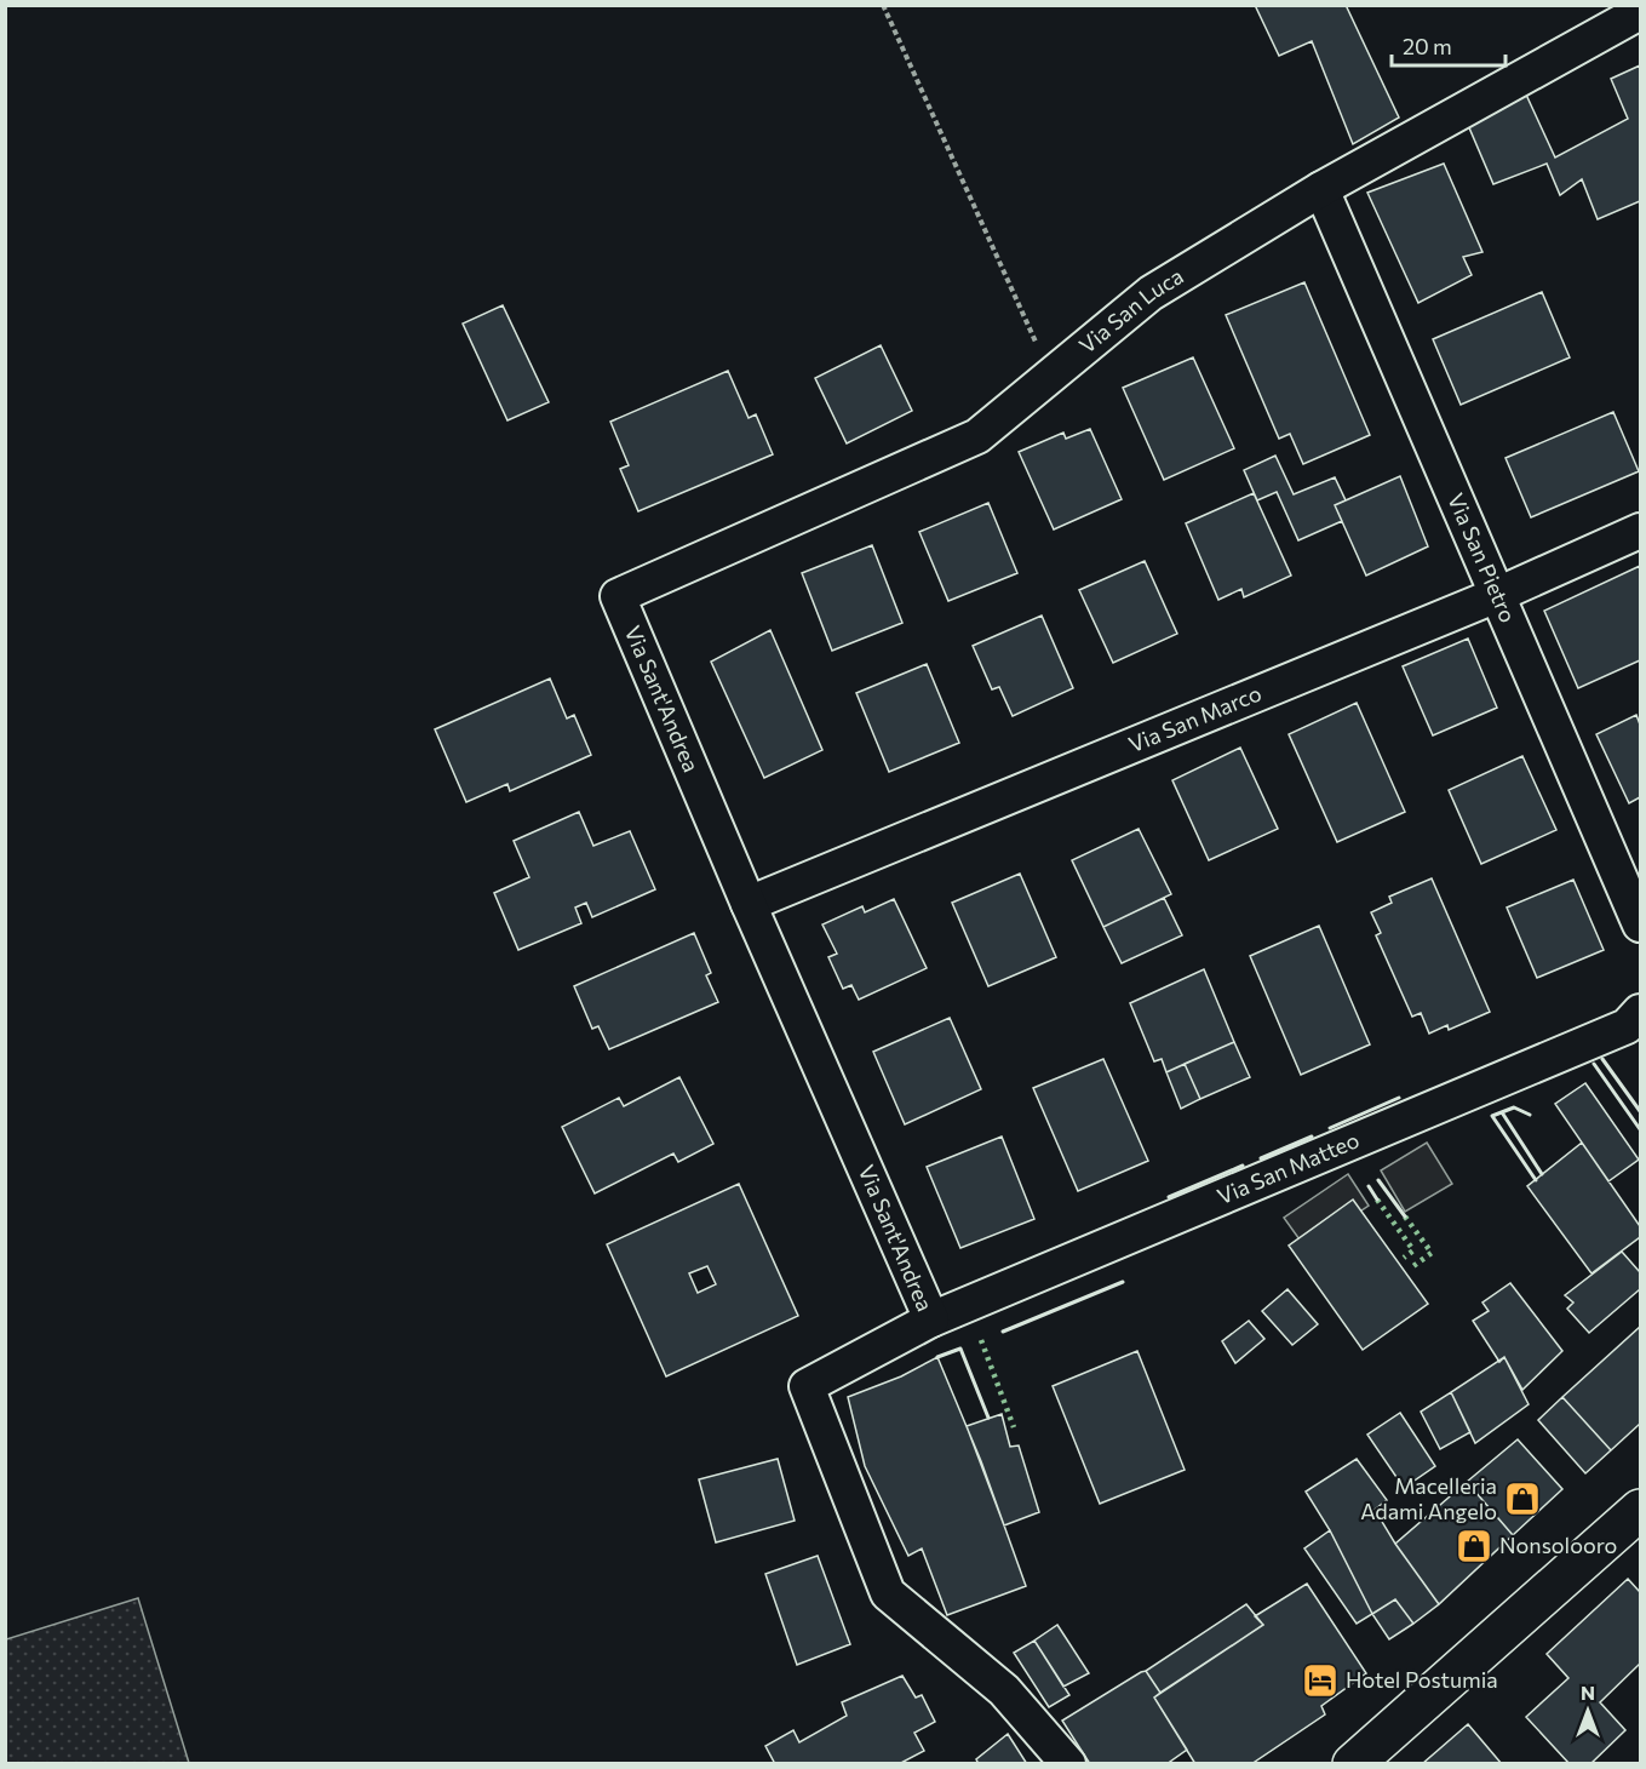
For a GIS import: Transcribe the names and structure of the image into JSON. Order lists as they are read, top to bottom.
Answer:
{
  "streets": {
    "street": [
      "Via San Luca",
      "Via San Pietro",
      "Via Sant'Andrea",
      "Via San Marco",
      "Via San Matteo"
    ]
  },
  "crossings": [
    ["Via San Luca", "Via San Pietro"],
    ["Via San Luca", "Via Sant'Andrea"],
    ["Via San Pietro", "Via San Marco"],
    ["Via Sant'Andrea", "Via San Marco"],
    ["Via Sant'Andrea", "Via San Matteo"]
  ],
  "places": {
    "shop": ["Macelleria Adami Angelo", "Nonsolooro"],
    "hotel": ["Hotel Postumia"]
  },
  "scale_bar": "20 m",
  "north": "top"
}
